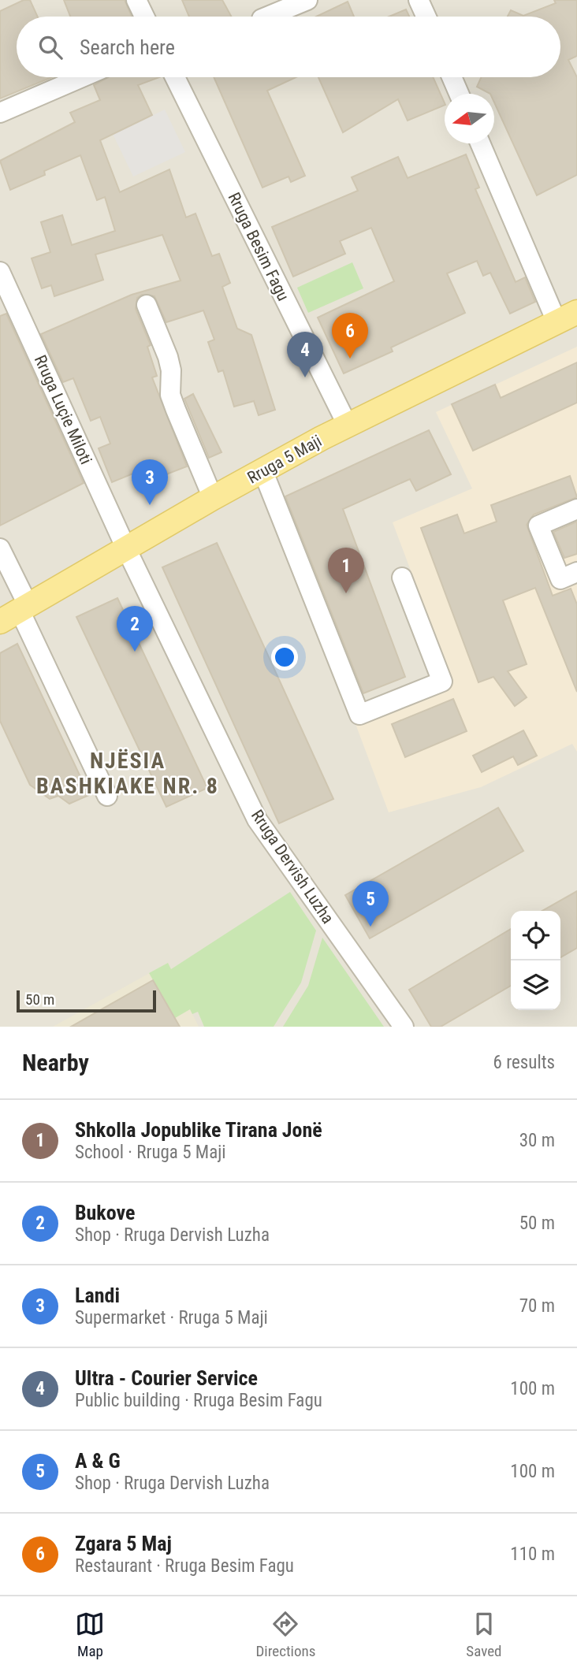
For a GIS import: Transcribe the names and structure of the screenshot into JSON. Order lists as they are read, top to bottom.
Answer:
{
  "streets": {
    "main road": ["Rruga 5 Maji"],
    "street": ["Rruga Besim Fagu", "Rruga Luçie Miloti", "Rruga Dervish Luzha"]
  },
  "crossings": [
    ["Rruga Besim Fagu", "Rruga 5 Maji"],
    ["Rruga Luçie Miloti", "Rruga 5 Maji"],
    ["Rruga Luçie Miloti", "Rruga Dervish Luzha"],
    ["Rruga 5 Maji", "Rruga Dervish Luzha"]
  ],
  "districts": ["NJËSIA BASHKIAKE NR. 8"],
  "scale_bar": "50 m",
  "north": "left",
  "page": {
    "search": "Search here",
    "pins": [
      "6",
      "4",
      "3",
      "1",
      "2",
      "5"
    ],
    "scale": "50 m",
    "heading": ["Nearby", "6 results"],
    "list": [
      {
        "mark": "1",
        "name": "Shkolla Jopublike Tirana Jonë",
        "note": "School · Rruga 5 Maji",
        "value": "30 m"
      },
      {
        "mark": "2",
        "name": "Bukove",
        "note": "Shop · Rruga Dervish Luzha",
        "value": "50 m"
      },
      {
        "mark": "3",
        "name": "Landi",
        "note": "Supermarket · Rruga 5 Maji",
        "value": "70 m"
      },
      {
        "mark": "4",
        "name": "Ultra - Courier Service",
        "note": "Public building · Rruga Besim Fagu",
        "value": "100 m"
      },
      {
        "mark": "5",
        "name": "A & G",
        "note": "Shop · Rruga Dervish Luzha",
        "value": "100 m"
      },
      {
        "mark": "6",
        "name": "Zgara 5 Maj",
        "note": "Restaurant · Rruga Besim Fagu",
        "value": "110 m"
      }
    ],
    "nav": ["Map", "Directions", "Saved"]
  }
}
